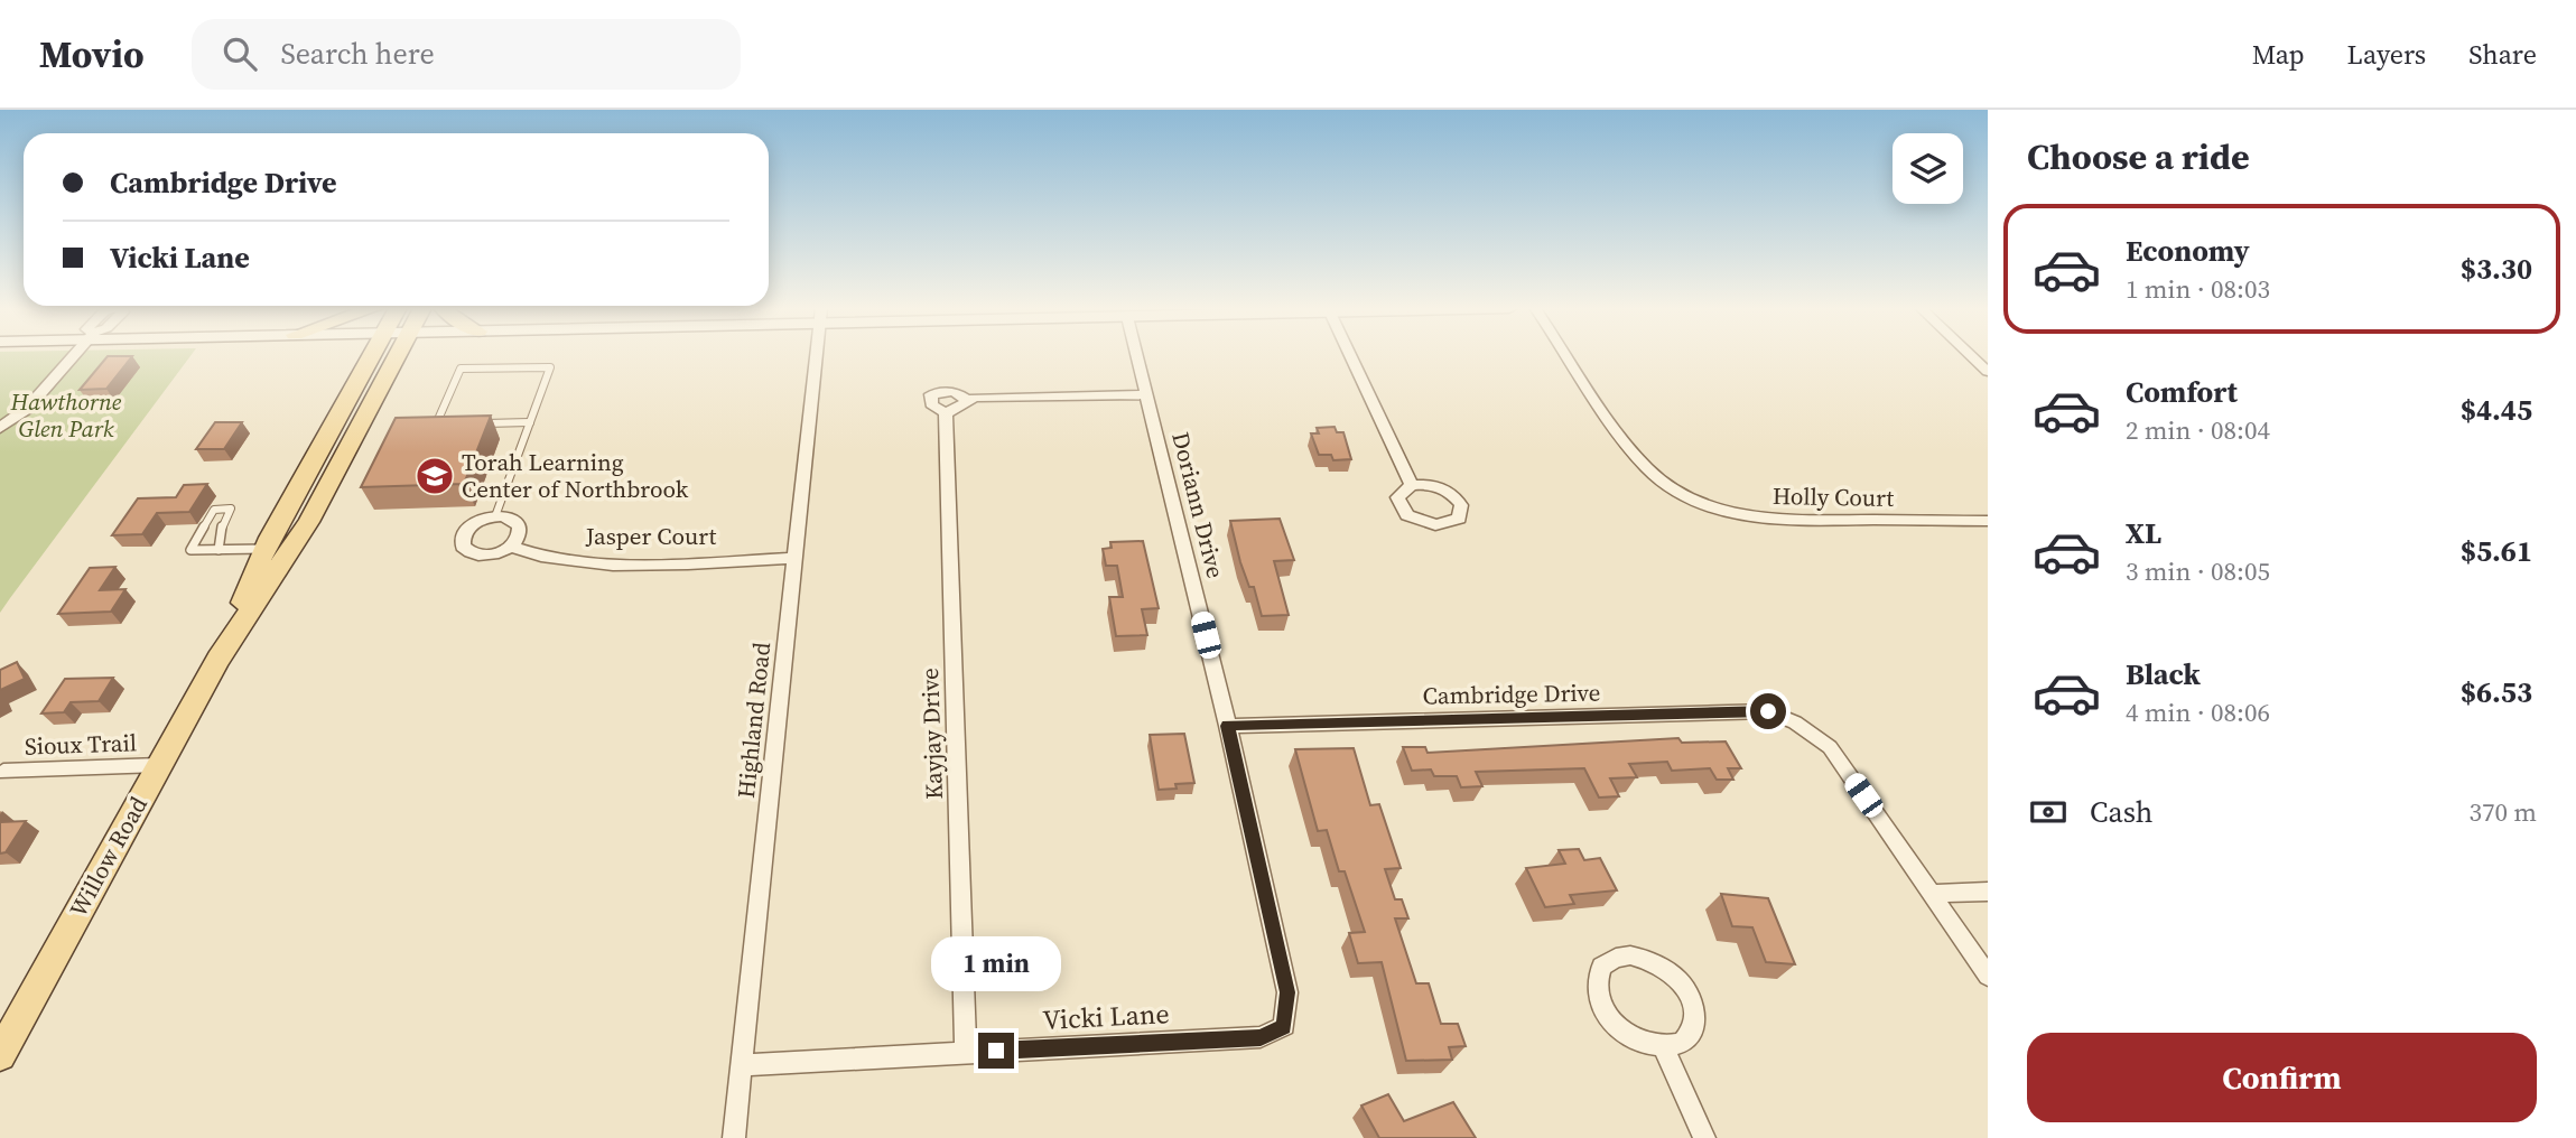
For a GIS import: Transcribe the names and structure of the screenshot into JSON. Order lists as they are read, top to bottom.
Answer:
{
  "streets": {
    "main road": ["Willow Road"],
    "street": [
      "Holly Court",
      "Doriann Drive",
      "Jasper Court",
      "Cambridge Drive",
      "Highland Road",
      "Kayjay Drive",
      "Sioux Trail",
      "Vicki Lane"
    ]
  },
  "crossings": [
    ["Doriann Drive", "Cambridge Drive"],
    ["Doriann Drive", "Kayjay Drive"],
    ["Doriann Drive", "Vicki Lane"],
    ["Jasper Court", "Highland Road"],
    ["Highland Road", "Vicki Lane"],
    ["Kayjay Drive", "Vicki Lane"],
    ["Sioux Trail", "Willow Road"]
  ],
  "parks": ["Hawthorne Glen Park"],
  "places": {
    "school or university": ["Torah Learning Center of Northbrook"]
  },
  "page": {
    "header": "Movio",
    "search": "Search here",
    "nav": ["Map", "Layers", "Share"],
    "heading": "Choose a ride",
    "banner": ["Cambridge Drive", "Vicki Lane"],
    "list": [
      {
        "name": "Economy",
        "note": "1 min · 08:03",
        "value": "$3.30"
      },
      {
        "name": "Comfort",
        "note": "2 min · 08:04",
        "value": "$4.45"
      },
      {
        "name": "XL",
        "note": "3 min · 08:05",
        "value": "$5.61"
      },
      {
        "name": "Black",
        "note": "4 min · 08:06",
        "value": "$6.53"
      }
    ],
    "pay": ["Cash", "370 m"],
    "bubble": "1 min",
    "buttons": "Confirm"
  }
}
